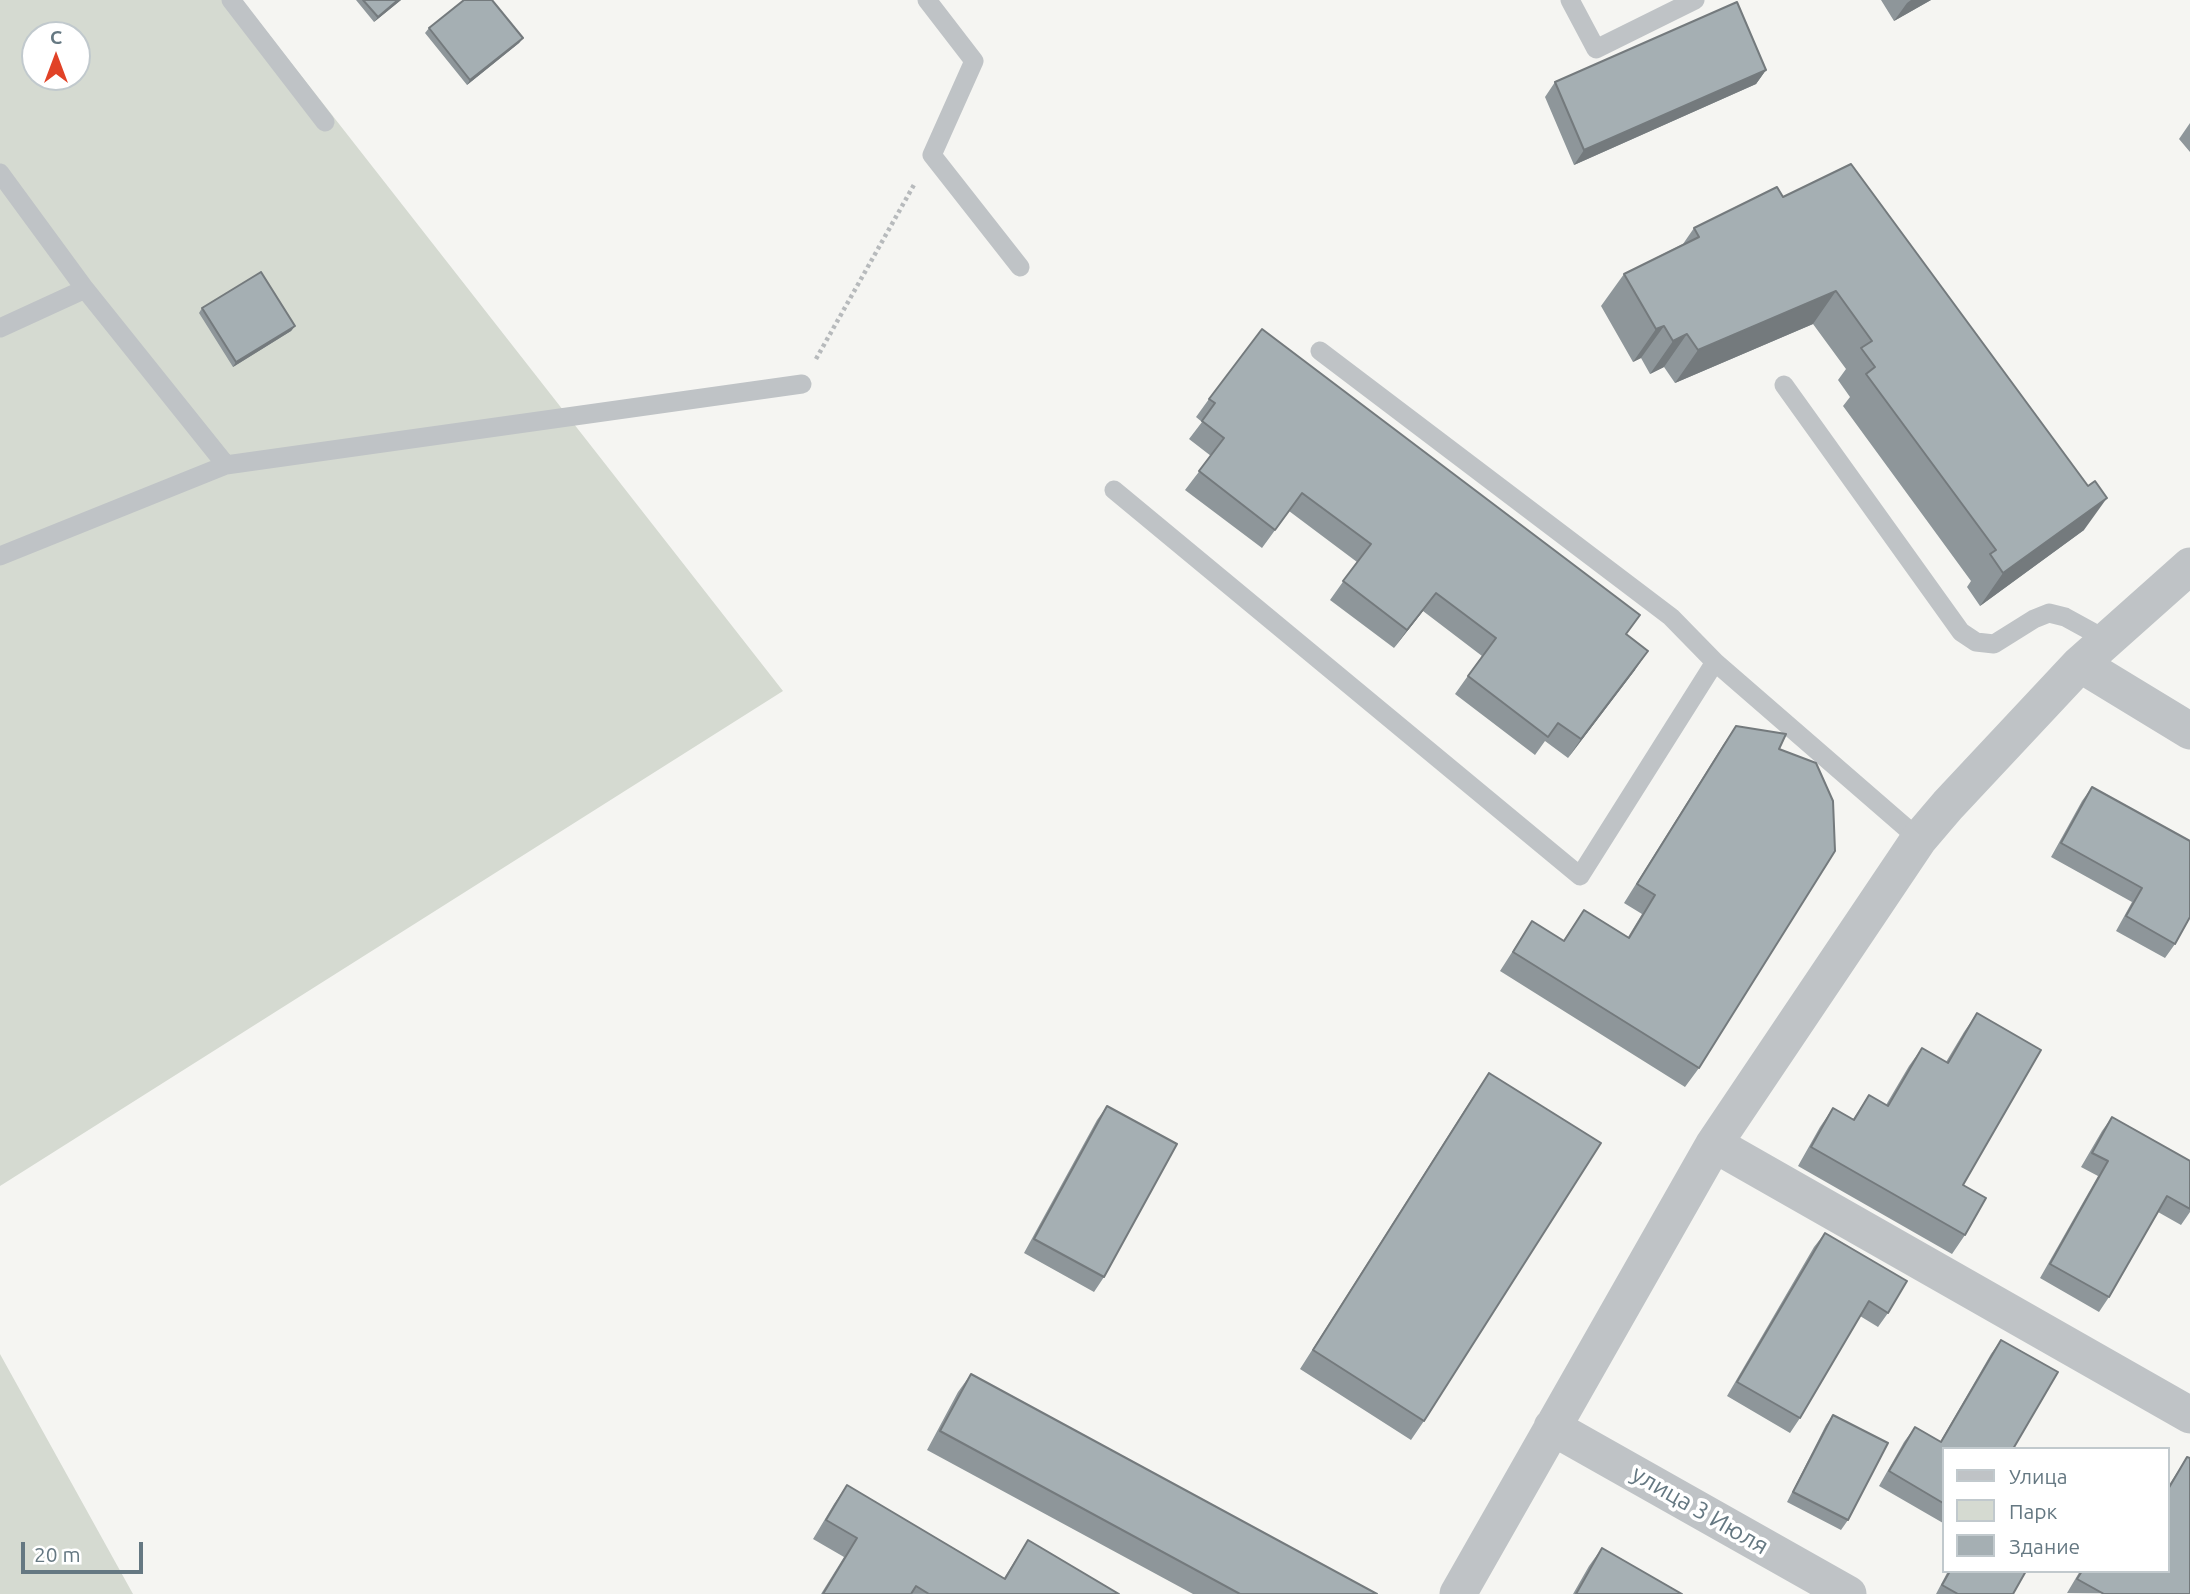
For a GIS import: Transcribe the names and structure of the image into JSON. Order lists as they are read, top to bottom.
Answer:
{
  "streets": {
    "street": ["улица 3 Июля"]
  },
  "legend": ["Улица", "Парк", "Здание"],
  "scale_bar": "20 m",
  "north": "top"
}
